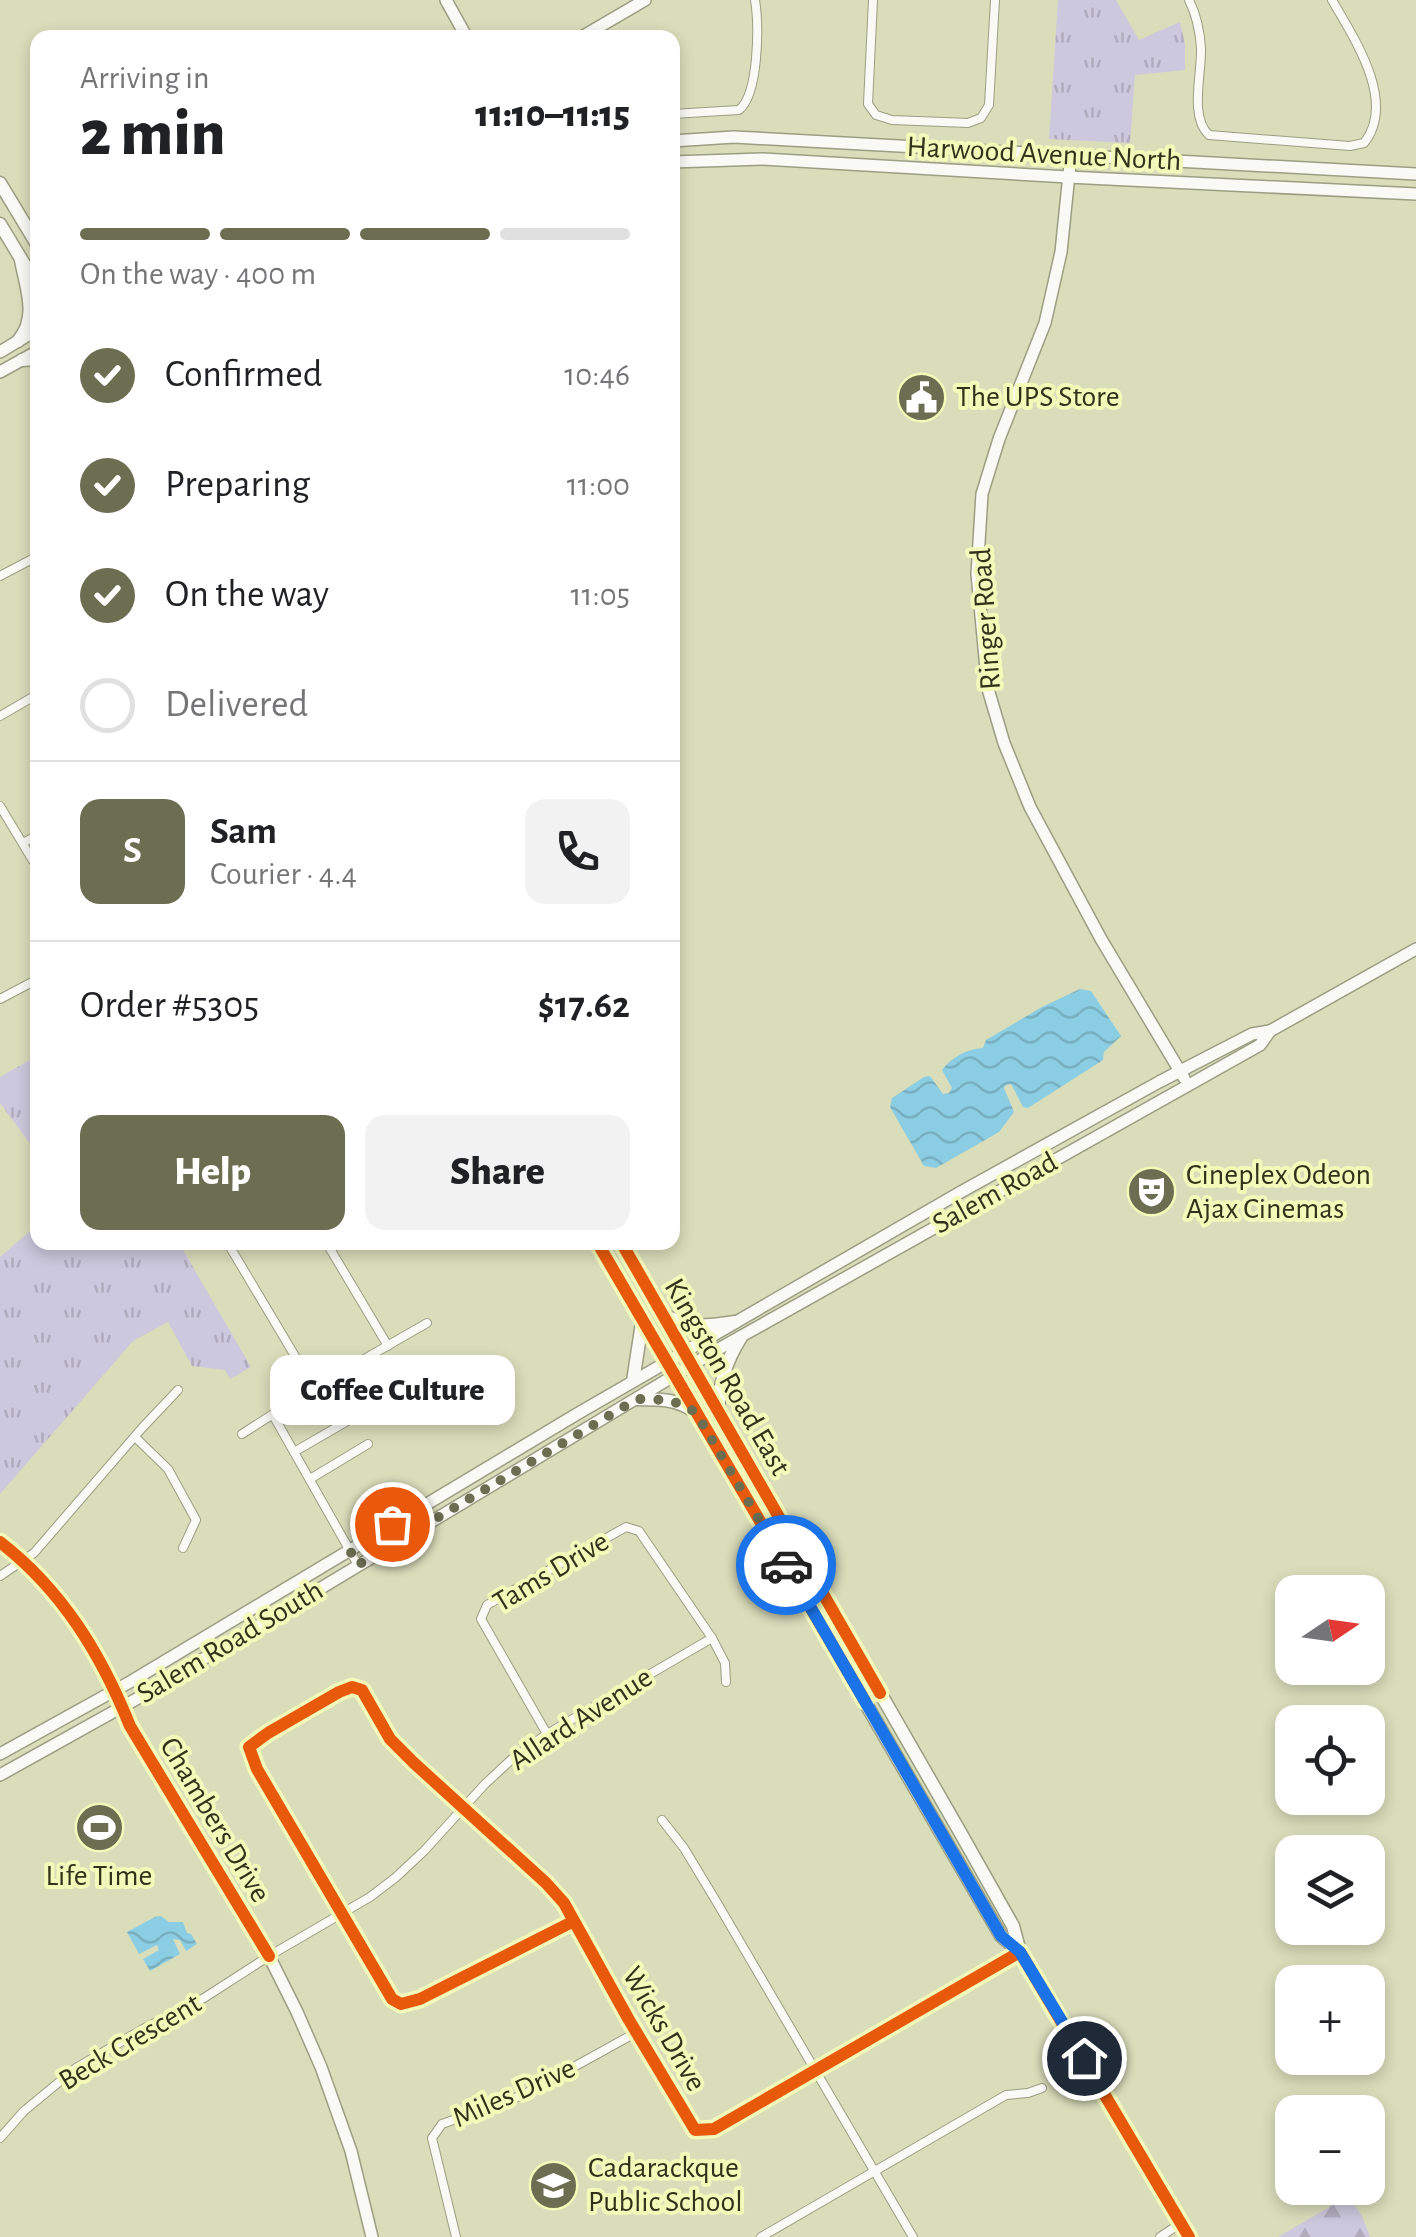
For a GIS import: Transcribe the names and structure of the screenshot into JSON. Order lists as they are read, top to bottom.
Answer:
{
  "streets": {
    "main road": [
      "Harwood Avenue North",
      "Ringer Road",
      "Salem Road",
      "Kingston Road East",
      "Salem Road South",
      "Chambers Drive"
    ],
    "street": [
      "Tams Drive",
      "Allard Avenue",
      "Wicks Drive",
      "Beck Crescent",
      "Miles Drive"
    ]
  },
  "crossings": [
    ["Harwood Avenue North", "Ringer Road"],
    ["Ringer Road", "Salem Road"],
    ["Salem Road", "Salem Road South"],
    ["Kingston Road East", "Salem Road South"],
    ["Kingston Road East", "Wicks Drive"],
    ["Tams Drive", "Allard Avenue"],
    ["Salem Road South", "Chambers Drive"],
    ["Allard Avenue", "Chambers Drive"],
    ["Allard Avenue", "Wicks Drive"],
    ["Allard Avenue", "Beck Crescent"],
    ["Chambers Drive", "Beck Crescent"],
    ["Wicks Drive", "Miles Drive"]
  ],
  "places": {
    "public building": ["The UPS Store"],
    "theatre": ["Cineplex Odeon Ajax Cinemas"],
    "other": ["Coffee Culture"],
    "sports": ["Life Time"],
    "school or university": ["Cadarackque Public School"]
  },
  "north": "right",
  "page": {
    "heading": ["2 min", "Arriving in", "11:10–11:15"],
    "panel": [
      "Sam",
      "Courier · 4.4",
      "Order #5305",
      "$17.62"
    ],
    "bar": "On the way · 400 m",
    "list": [
      ["Confirmed", "10:46"],
      ["Preparing", "11:00"],
      ["On the way", "11:05"],
      "Delivered"
    ],
    "round": "S",
    "buttons": ["Help", "Share"],
    "bubble": "Coffee Culture",
    "map_buttons": ["+", "−"]
  }
}
